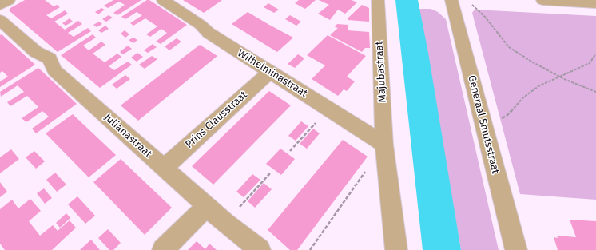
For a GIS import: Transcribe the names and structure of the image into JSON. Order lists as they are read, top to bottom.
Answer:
{
  "streets": {
    "street": [
      "Majubastraat",
      "Wilhelminastraat",
      "Prins Clausstraat",
      "Generaal Smutsstraat",
      "Julianastraat"
    ]
  },
  "crossings": [
    ["Majubastraat", "Wilhelminastraat"],
    ["Wilhelminastraat", "Prins Clausstraat"],
    ["Prins Clausstraat", "Julianastraat"]
  ]
}
